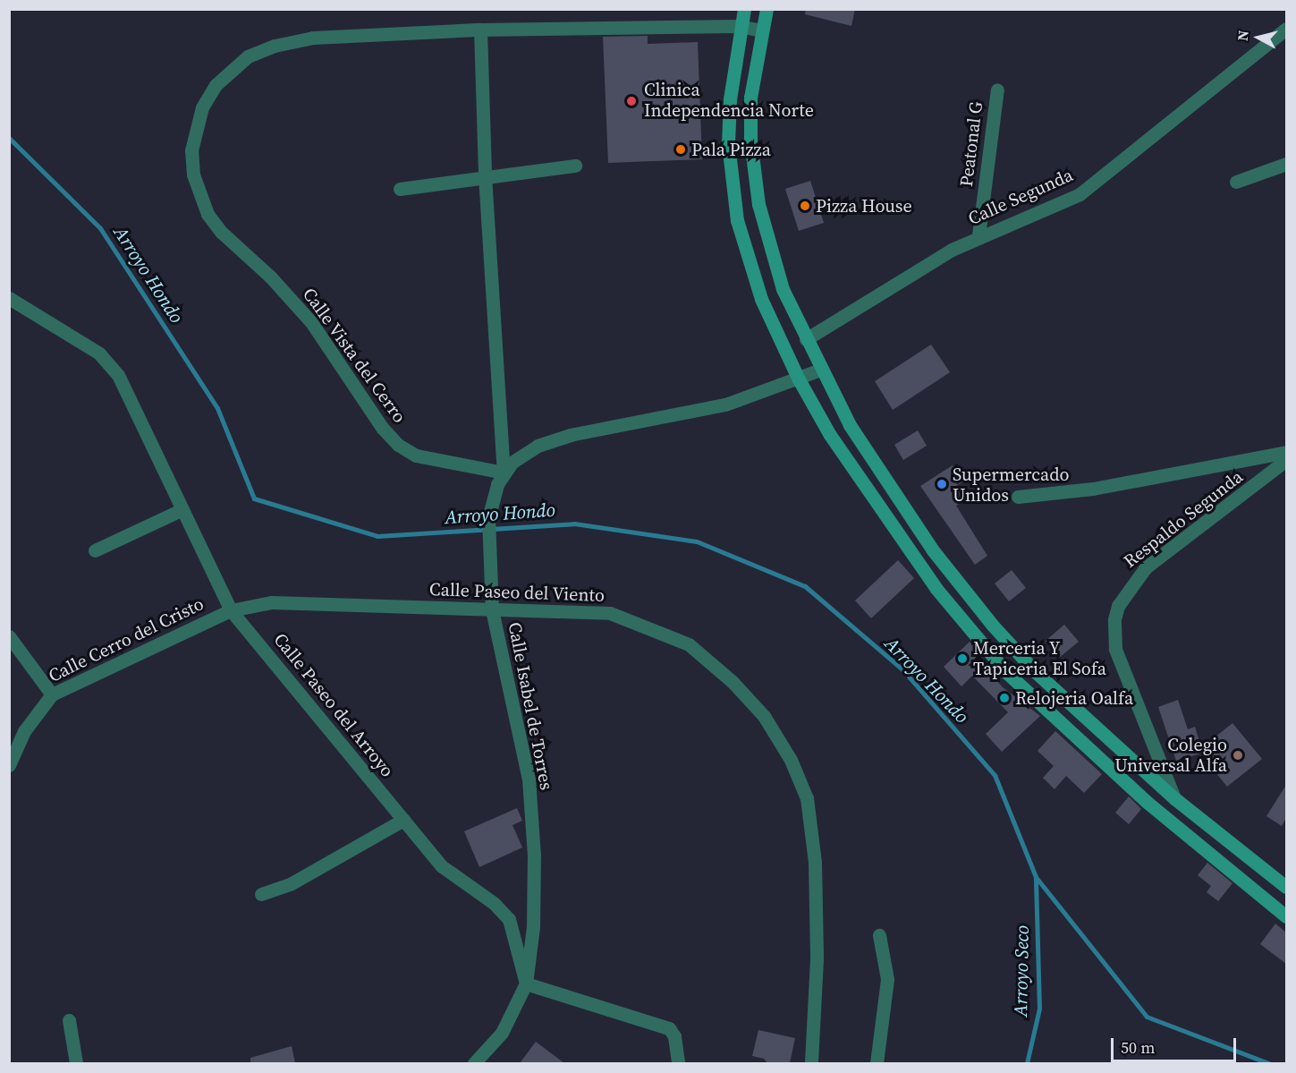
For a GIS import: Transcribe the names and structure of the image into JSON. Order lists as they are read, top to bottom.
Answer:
{
  "streets": {
    "street": [
      "Peatonal G",
      "Calle Segunda",
      "Calle Vista del Cerro",
      "Respaldo Segunda",
      "Calle Paseo del Viento",
      "Calle Cerro del Cristo",
      "Calle Paseo del Arroyo",
      "Calle Isabel de Torres"
    ]
  },
  "crossings": [
    ["Peatonal G", "Calle Segunda"],
    ["Calle Vista del Cerro", "Calle Isabel de Torres"],
    ["Calle Paseo del Viento", "Calle Cerro del Cristo"],
    ["Calle Paseo del Viento", "Calle Paseo del Arroyo"],
    ["Calle Paseo del Viento", "Calle Isabel de Torres"],
    ["Calle Cerro del Cristo", "Calle Paseo del Arroyo"],
    ["Calle Paseo del Arroyo", "Calle Isabel de Torres"]
  ],
  "water": ["Arroyo Hondo", "Arroyo Seco"],
  "places": [
    "Clinica Independencia Norte",
    "Pala Pizza",
    "Pizza House",
    "Supermercado Unidos",
    "Merceria Y Tapiceria El Sofa",
    "Relojeria Oalfa",
    "Colegio Universal Alfa"
  ],
  "scale_bar": "50 m",
  "north": "left"
}
